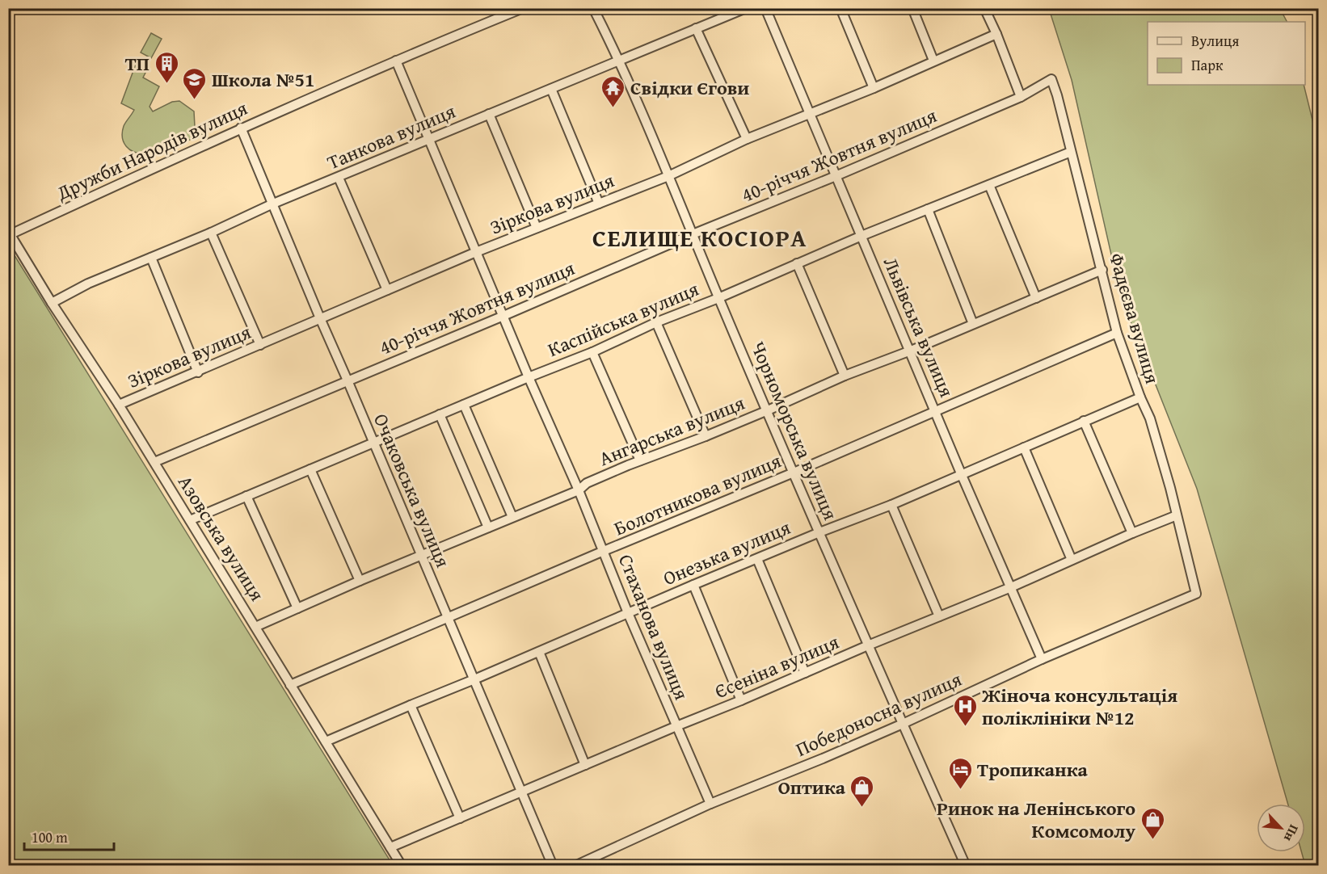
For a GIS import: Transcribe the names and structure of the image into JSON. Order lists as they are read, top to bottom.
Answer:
{
  "streets": {
    "street": [
      "Танкова вулиця",
      "Дружби Народів вулиця",
      "40-річчя Жовтня вулиця",
      "Зіркова вулиця",
      "Фадєєва вулиця",
      "Каспійська вулиця",
      "Львівська вулиця",
      "Ангарська вулиця",
      "Чорноморська вулиця",
      "Очаковська вулиця",
      "Болотникова вулиця",
      "Азовська вулиця",
      "Онезька вулиця",
      "Стаханова вулиця",
      "Єсеніна вулиця",
      "Победоносна вулиця"
    ]
  },
  "crossings": [
    ["Танкова вулиця", "Чорноморська вулиця"],
    ["Танкова вулиця", "Очаковська вулиця"],
    ["Танкова вулиця", "Азовська вулиця"],
    ["Танкова вулиця", "Стаханова вулиця"],
    ["Дружби Народів вулиця", "Очаковська вулиця"],
    ["Дружби Народів вулиця", "Азовська вулиця"],
    ["Дружби Народів вулиця", "Стаханова вулиця"],
    ["40-річчя Жовтня вулиця", "Фадєєва вулиця"],
    ["40-річчя Жовтня вулиця", "Львівська вулиця"],
    ["40-річчя Жовтня вулиця", "Чорноморська вулиця"],
    ["40-річчя Жовтня вулиця", "Очаковська вулиця"],
    ["40-річчя Жовтня вулиця", "Азовська вулиця"],
    ["40-річчя Жовтня вулиця", "Стаханова вулиця"],
    ["Зіркова вулиця", "Львівська вулиця"],
    ["Зіркова вулиця", "Чорноморська вулиця"],
    ["Зіркова вулиця", "Очаковська вулиця"],
    ["Зіркова вулиця", "Азовська вулиця"],
    ["Зіркова вулиця", "Стаханова вулиця"],
    ["Фадєєва вулиця", "Каспійська вулиця"],
    ["Фадєєва вулиця", "Ангарська вулиця"],
    ["Фадєєва вулиця", "Болотникова вулиця"],
    ["Фадєєва вулиця", "Онезька вулиця"],
    ["Фадєєва вулиця", "Єсеніна вулиця"],
    ["Фадєєва вулиця", "Победоносна вулиця"],
    ["Каспійська вулиця", "Львівська вулиця"],
    ["Каспійська вулиця", "Чорноморська вулиця"],
    ["Каспійська вулиця", "Очаковська вулиця"],
    ["Каспійська вулиця", "Азовська вулиця"],
    ["Каспійська вулиця", "Стаханова вулиця"],
    ["Львівська вулиця", "Ангарська вулиця"],
    ["Львівська вулиця", "Болотникова вулиця"],
    ["Львівська вулиця", "Онезька вулиця"],
    ["Львівська вулиця", "Єсеніна вулиця"],
    ["Львівська вулиця", "Победоносна вулиця"],
    ["Ангарська вулиця", "Чорноморська вулиця"],
    ["Ангарська вулиця", "Очаковська вулиця"],
    ["Ангарська вулиця", "Азовська вулиця"],
    ["Ангарська вулиця", "Стаханова вулиця"],
    ["Чорноморська вулиця", "Болотникова вулиця"],
    ["Чорноморська вулиця", "Онезька вулиця"],
    ["Чорноморська вулиця", "Єсеніна вулиця"],
    ["Чорноморська вулиця", "Победоносна вулиця"],
    ["Очаковська вулиця", "Болотникова вулиця"],
    ["Очаковська вулиця", "Онезька вулиця"],
    ["Очаковська вулиця", "Єсеніна вулиця"],
    ["Болотникова вулиця", "Азовська вулиця"],
    ["Болотникова вулиця", "Стаханова вулиця"],
    ["Азовська вулиця", "Онезька вулиця"],
    ["Азовська вулиця", "Єсеніна вулиця"],
    ["Онезька вулиця", "Стаханова вулиця"],
    ["Стаханова вулиця", "Єсеніна вулиця"],
    ["Стаханова вулиця", "Победоносна вулиця"]
  ],
  "districts": ["СЕЛИЩЕ КОСІОРА"],
  "places": {
    "building": ["ТП"],
    "school or university": ["Школа №51"],
    "temple": ["Свідки Єгови"],
    "hospital": ["Жіноча консультація поліклініки №12"],
    "hotel": ["Тропиканка"],
    "shop": ["Оптика", "Ринок на Ленінського Комсомолу"]
  },
  "legend": ["Вулиця", "Парк"],
  "scale_bar": "100 m",
  "north": "bottom right"
}
